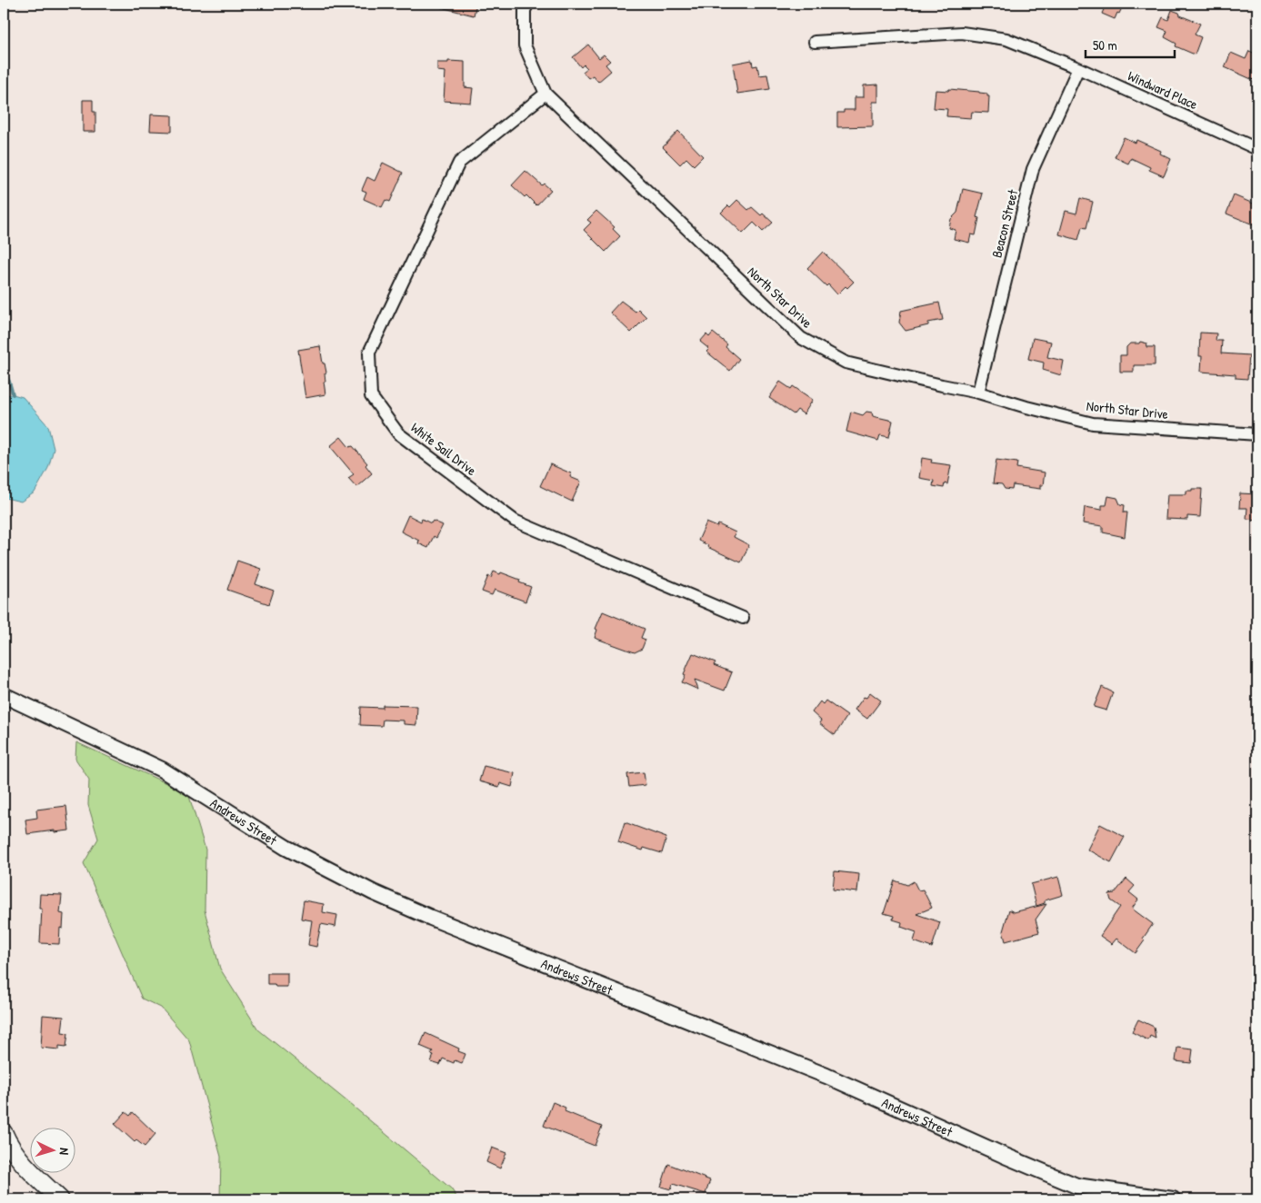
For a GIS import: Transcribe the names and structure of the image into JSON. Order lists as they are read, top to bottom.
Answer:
{
  "streets": {
    "street": [
      "Windward Place",
      "Beacon Street",
      "North Star Drive",
      "White Sail Drive",
      "Andrews Street"
    ]
  },
  "crossings": [
    ["Windward Place", "Beacon Street"],
    ["Beacon Street", "North Star Drive"],
    ["North Star Drive", "White Sail Drive"]
  ],
  "scale_bar": "50 m",
  "north": "right"
}
